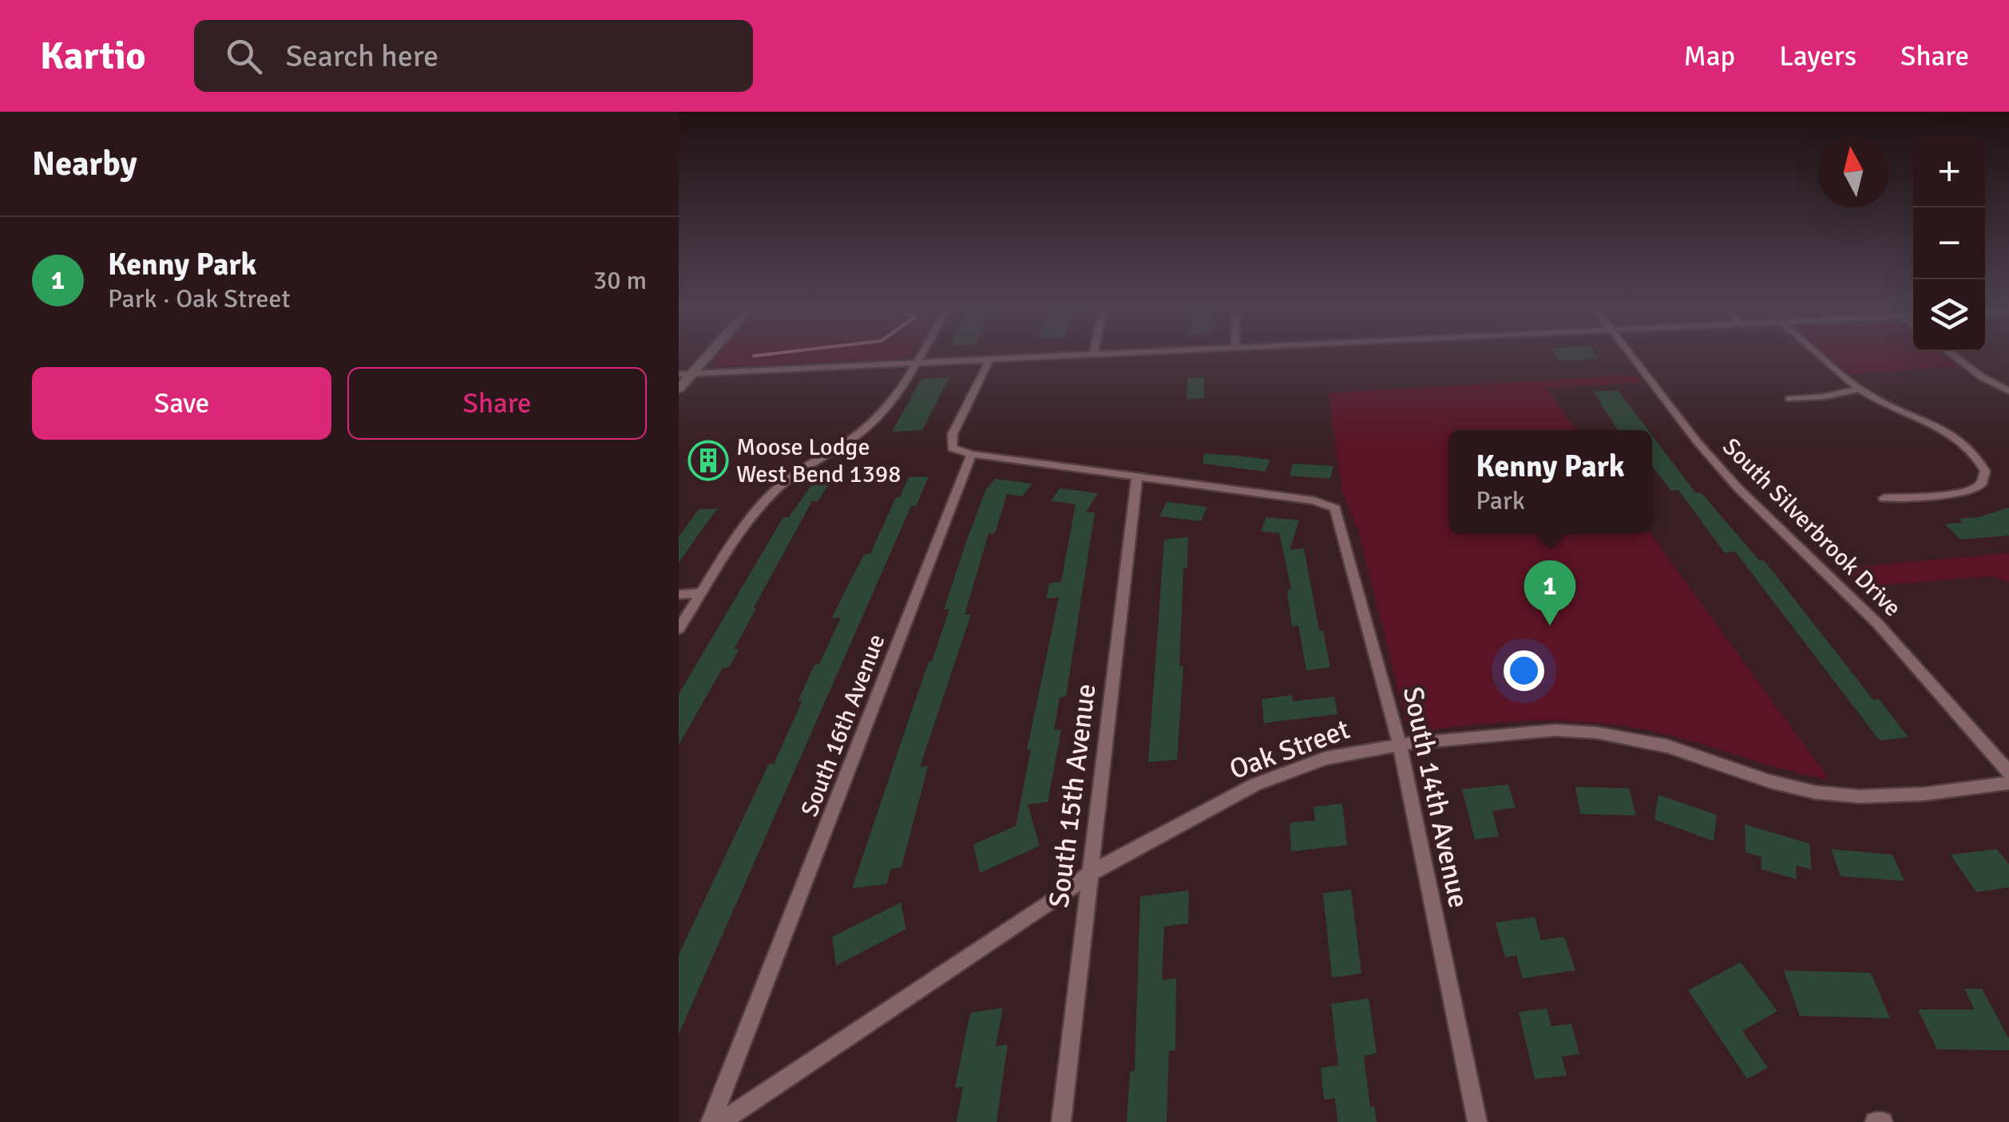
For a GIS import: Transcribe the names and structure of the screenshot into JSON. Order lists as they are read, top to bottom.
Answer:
{
  "streets": {
    "street": [
      "South Silverbrook Drive",
      "South 16th Avenue",
      "Oak Street",
      "South 15th Avenue",
      "South 14th Avenue"
    ]
  },
  "crossings": [
    ["Oak Street", "South 15th Avenue"],
    ["Oak Street", "South 14th Avenue"],
    ["South 15th Avenue", "South 14th Avenue"]
  ],
  "places": {
    "building": ["Moose Lodge West Bend 1398"]
  },
  "north": "top",
  "page": {
    "header": "Kartio",
    "search": "Search here",
    "nav": ["Map", "Layers", "Share"],
    "heading": "Nearby",
    "map_buttons": ["+", "−"],
    "list": [
      {
        "mark": "1",
        "name": "Kenny Park",
        "note": "Park · Oak Street",
        "value": "30 m"
      }
    ],
    "buttons": ["Save", "Share"],
    "popup": ["Kenny Park", "Park"],
    "pins": "1"
  }
}
